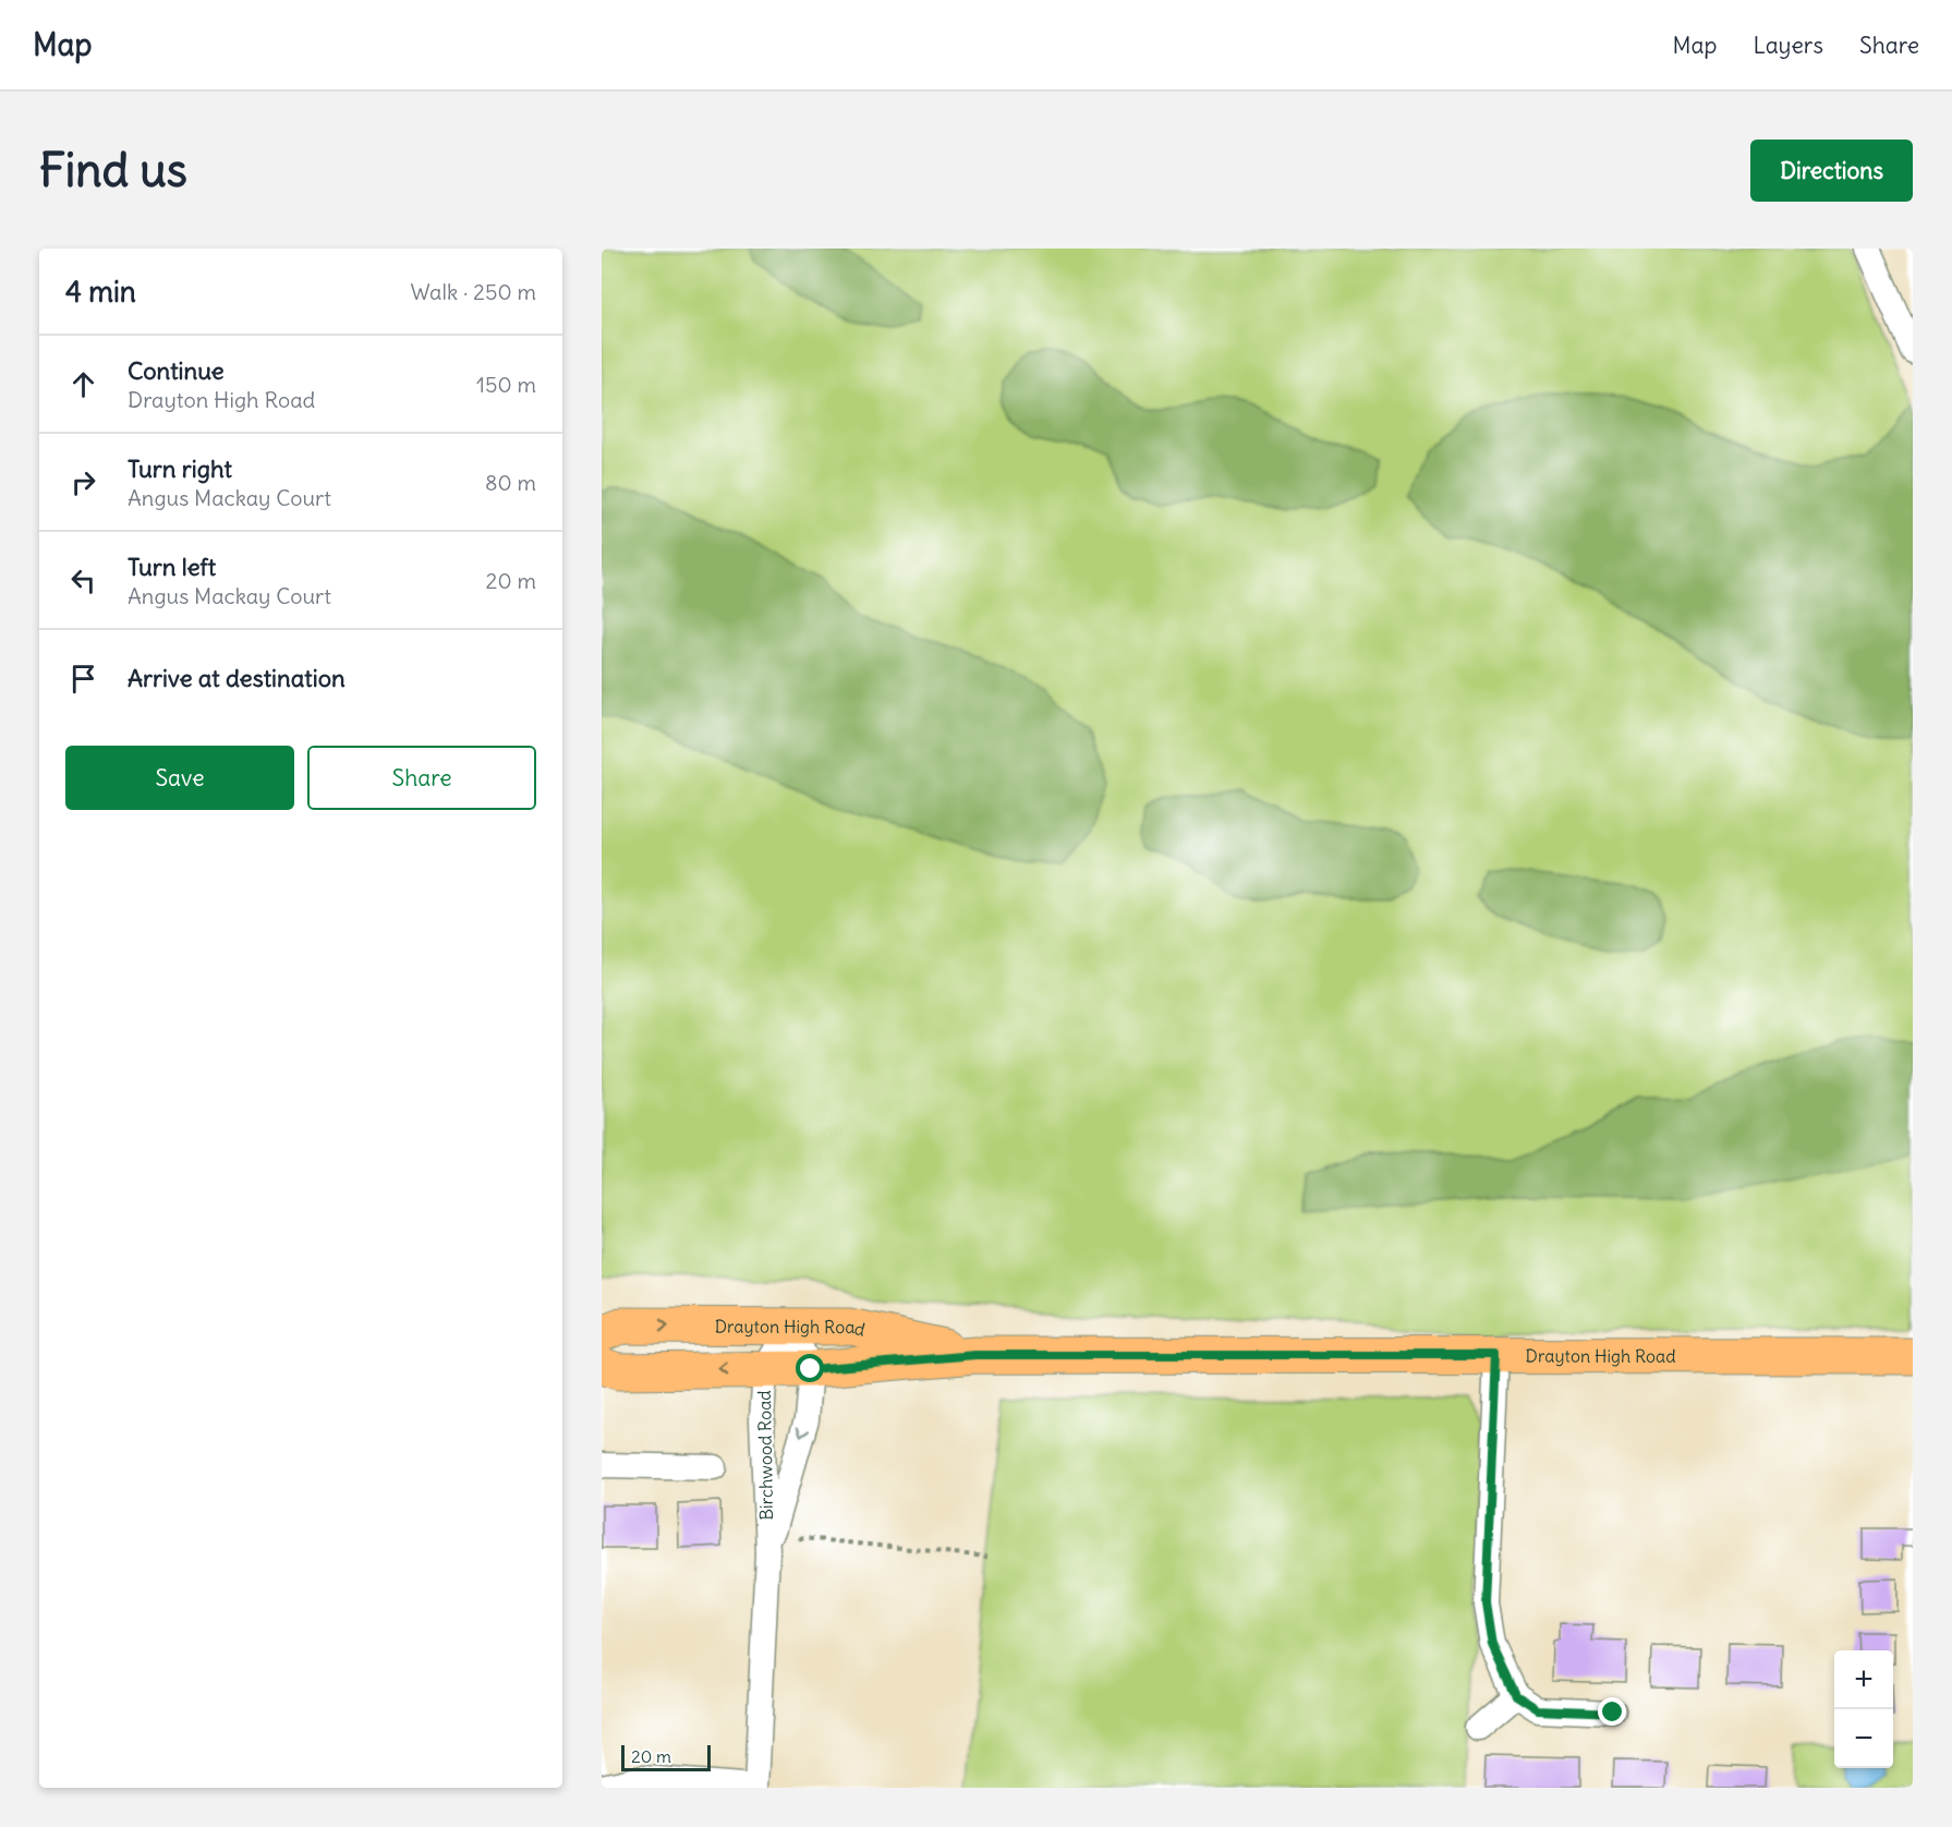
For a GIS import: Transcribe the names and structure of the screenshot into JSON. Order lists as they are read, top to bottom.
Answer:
{
  "streets": {
    "main road": ["Drayton High Road"],
    "street": ["Birchwood Road"]
  },
  "crossings": [
    ["Drayton High Road", "Birchwood Road"]
  ],
  "scale_bar": "20 m",
  "page": {
    "header": "Map",
    "nav": ["Map", "Layers", "Share"],
    "buttons": [
      "Directions",
      ["Save", "Share"]
    ],
    "title": "Find us",
    "heading": ["4 min", "Walk · 250 m"],
    "list": [
      ["Continue", "Drayton High Road", "150 m"],
      ["Turn right", "Angus Mackay Court", "80 m"],
      ["Turn left", "Angus Mackay Court", "20 m"],
      "Arrive at destination"
    ],
    "map_buttons": ["+", "−"],
    "scale": "20 m"
  }
}
